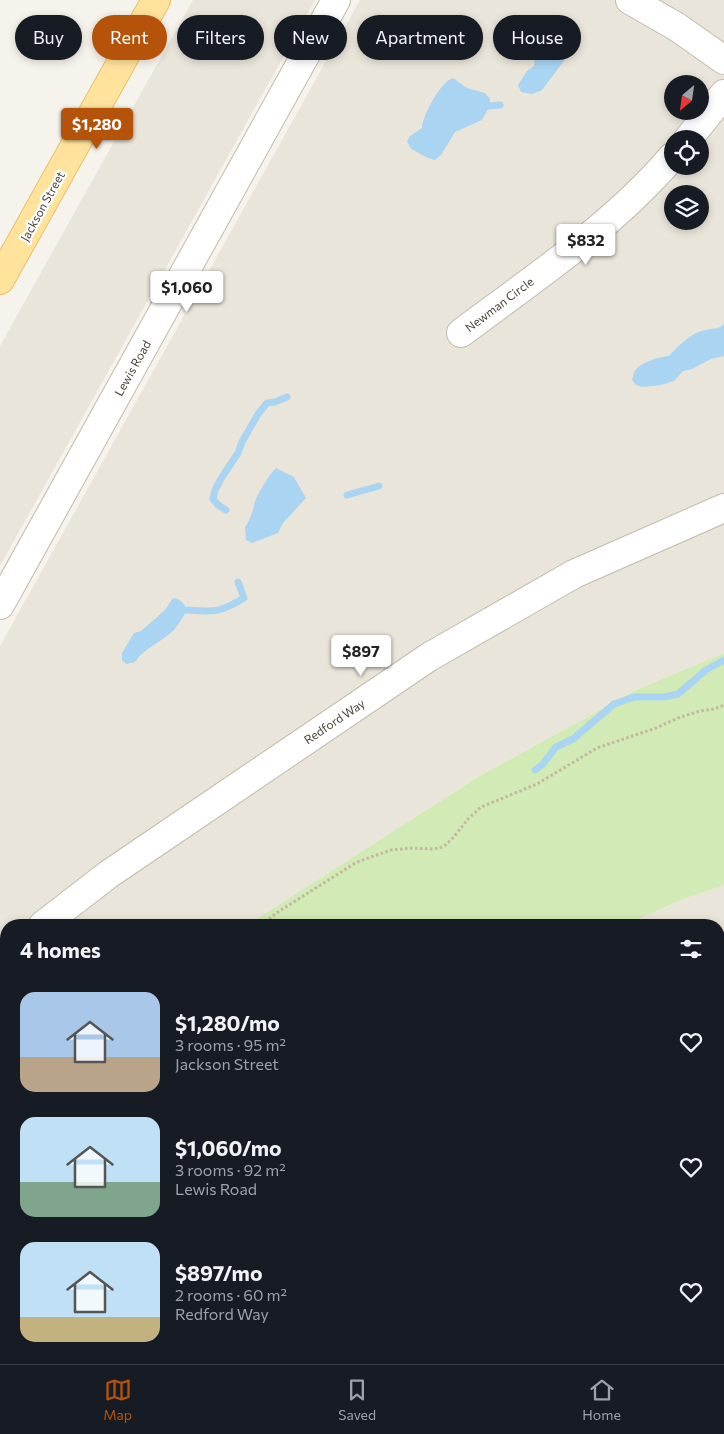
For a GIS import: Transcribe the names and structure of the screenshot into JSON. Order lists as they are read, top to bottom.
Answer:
{
  "streets": {
    "main road": ["Jackson Street"],
    "street": ["Newman Circle", "Lewis Road", "Redford Way"]
  },
  "north": "bottom left",
  "page": {
    "chip": [
      "Buy",
      "Rent",
      "Filters",
      "New",
      "Apartment",
      "House"
    ],
    "price": [
      "$1,280",
      "$832",
      "$1,060",
      "$897"
    ],
    "heading": "4 homes",
    "list": [
      {
        "name": "$1,280/mo",
        "note": "3 rooms · 95 m² · Jackson Street"
      },
      {
        "name": "$1,060/mo",
        "note": "3 rooms · 92 m² · Lewis Road"
      },
      {
        "name": "$897/mo",
        "note": "2 rooms · 60 m² · Redford Way"
      }
    ],
    "tabs": ["Map", "Saved", "Home"]
  }
}
